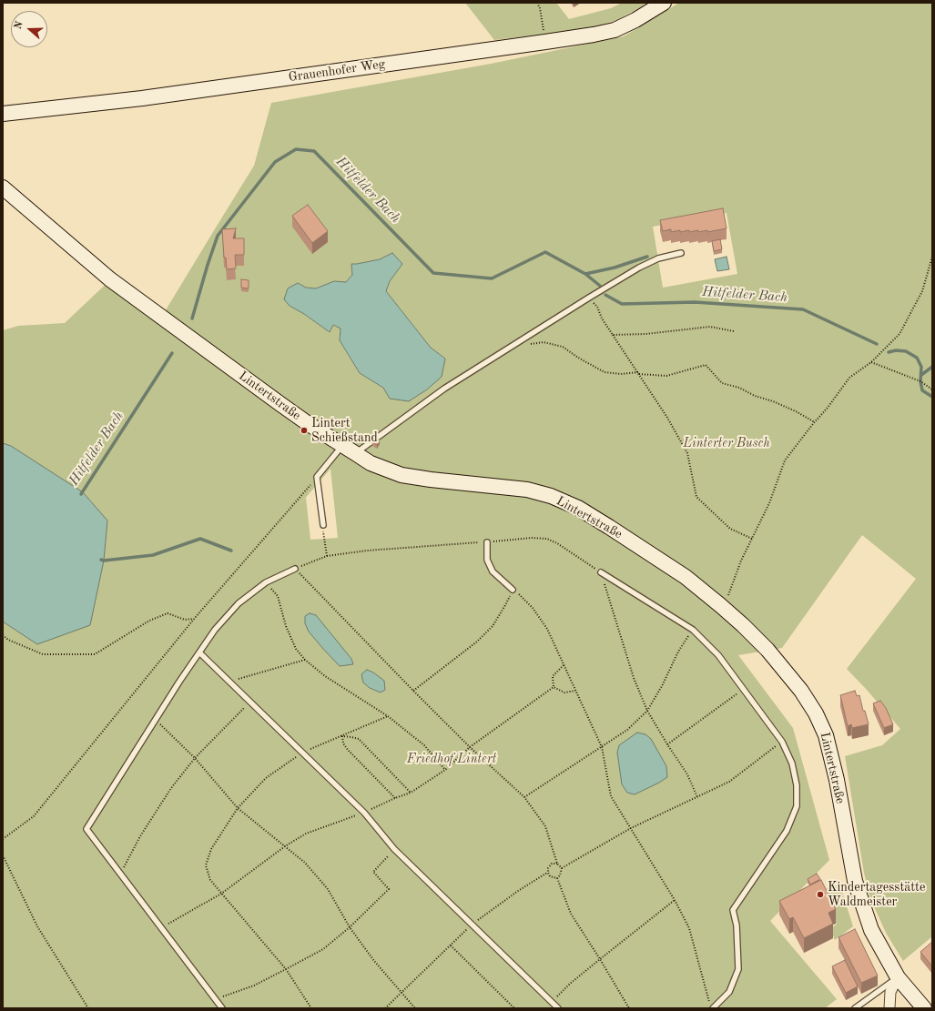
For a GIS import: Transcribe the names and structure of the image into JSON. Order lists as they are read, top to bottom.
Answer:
{
  "streets": {
    "main road": ["Grauenhofer Weg", "Lintertstraße"]
  },
  "water": ["Hitfelder Bach"],
  "parks": ["Linterter Busch", "Friedhof Lintert"],
  "places": ["Lintert Schießstand", "Kindertagesstätte Waldmeister"],
  "north": "left"
}
